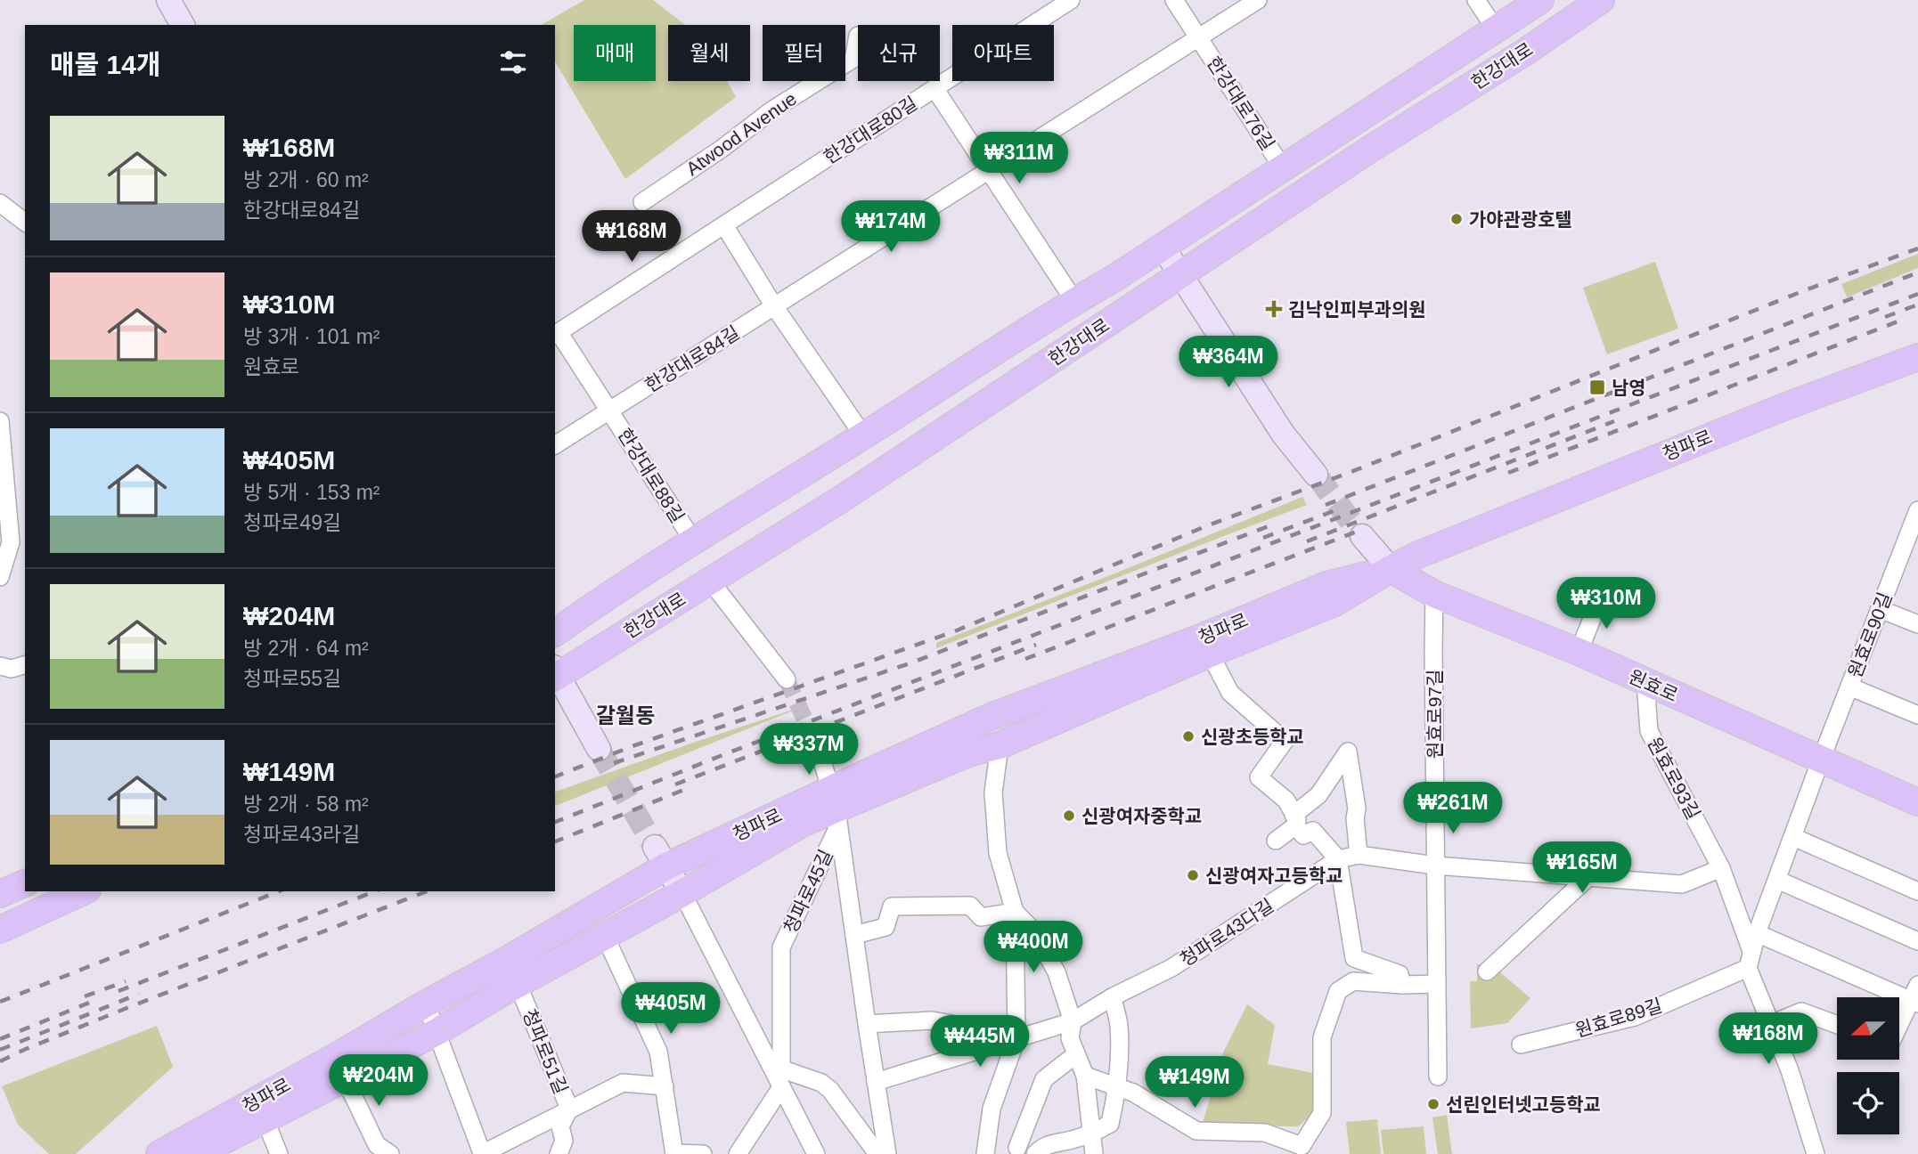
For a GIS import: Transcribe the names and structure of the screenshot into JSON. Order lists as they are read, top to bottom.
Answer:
{
  "streets": {
    "main road": ["한강대로", "청파로", "원효로"],
    "street": [
      "한강대로76길",
      "한강대로80길",
      "Atwood Avenue",
      "한강대로84길",
      "한강대로88길",
      "원효로90길",
      "원효로97길",
      "원효로93길",
      "청파로45길",
      "청파로43다길",
      "원효로89길",
      "청파로51길"
    ]
  },
  "crossings": [
    ["한강대로", "한강대로76길"],
    ["한강대로", "한강대로80길"],
    ["한강대로", "한강대로88길"],
    ["한강대로76길", "한강대로80길"],
    ["한강대로84길", "한강대로88길"],
    ["청파로", "원효로"],
    ["청파로", "청파로45길"],
    ["청파로", "청파로51길"],
    ["원효로90길", "원효로"],
    ["원효로", "원효로97길"],
    ["원효로", "원효로93길"],
    ["원효로97길", "청파로43다길"],
    ["원효로93길", "원효로89길"],
    ["청파로45길", "청파로43다길"]
  ],
  "districts": ["갈월동"],
  "places": {
    "other": [
      "가야관광호텔",
      "신광초등학교",
      "신광여자중학교",
      "신광여자고등학교",
      "선린인터넷고등학교"
    ],
    "health": ["김낙인피부과의원"],
    "transit": ["남영"]
  },
  "north": "left",
  "page": {
    "chip": [
      "매매",
      "월세",
      "필터",
      "신규",
      "아파트"
    ],
    "heading": "매물 14개",
    "list": [
      {
        "name": "₩168M",
        "note": "방 2개 · 60 m² · 한강대로84길"
      },
      {
        "name": "₩310M",
        "note": "방 3개 · 101 m² · 원효로"
      },
      {
        "name": "₩405M",
        "note": "방 5개 · 153 m² · 청파로49길"
      },
      {
        "name": "₩204M",
        "note": "방 2개 · 64 m² · 청파로55길"
      },
      {
        "name": "₩149M",
        "note": "방 2개 · 58 m² · 청파로43라길"
      }
    ],
    "price": [
      "₩311M",
      "₩174M",
      "₩168M",
      "₩364M",
      "₩310M",
      "₩337M",
      "₩261M",
      "₩165M",
      "₩400M",
      "₩405M",
      "₩168M",
      "₩445M",
      "₩204M",
      "₩149M"
    ]
  }
}
